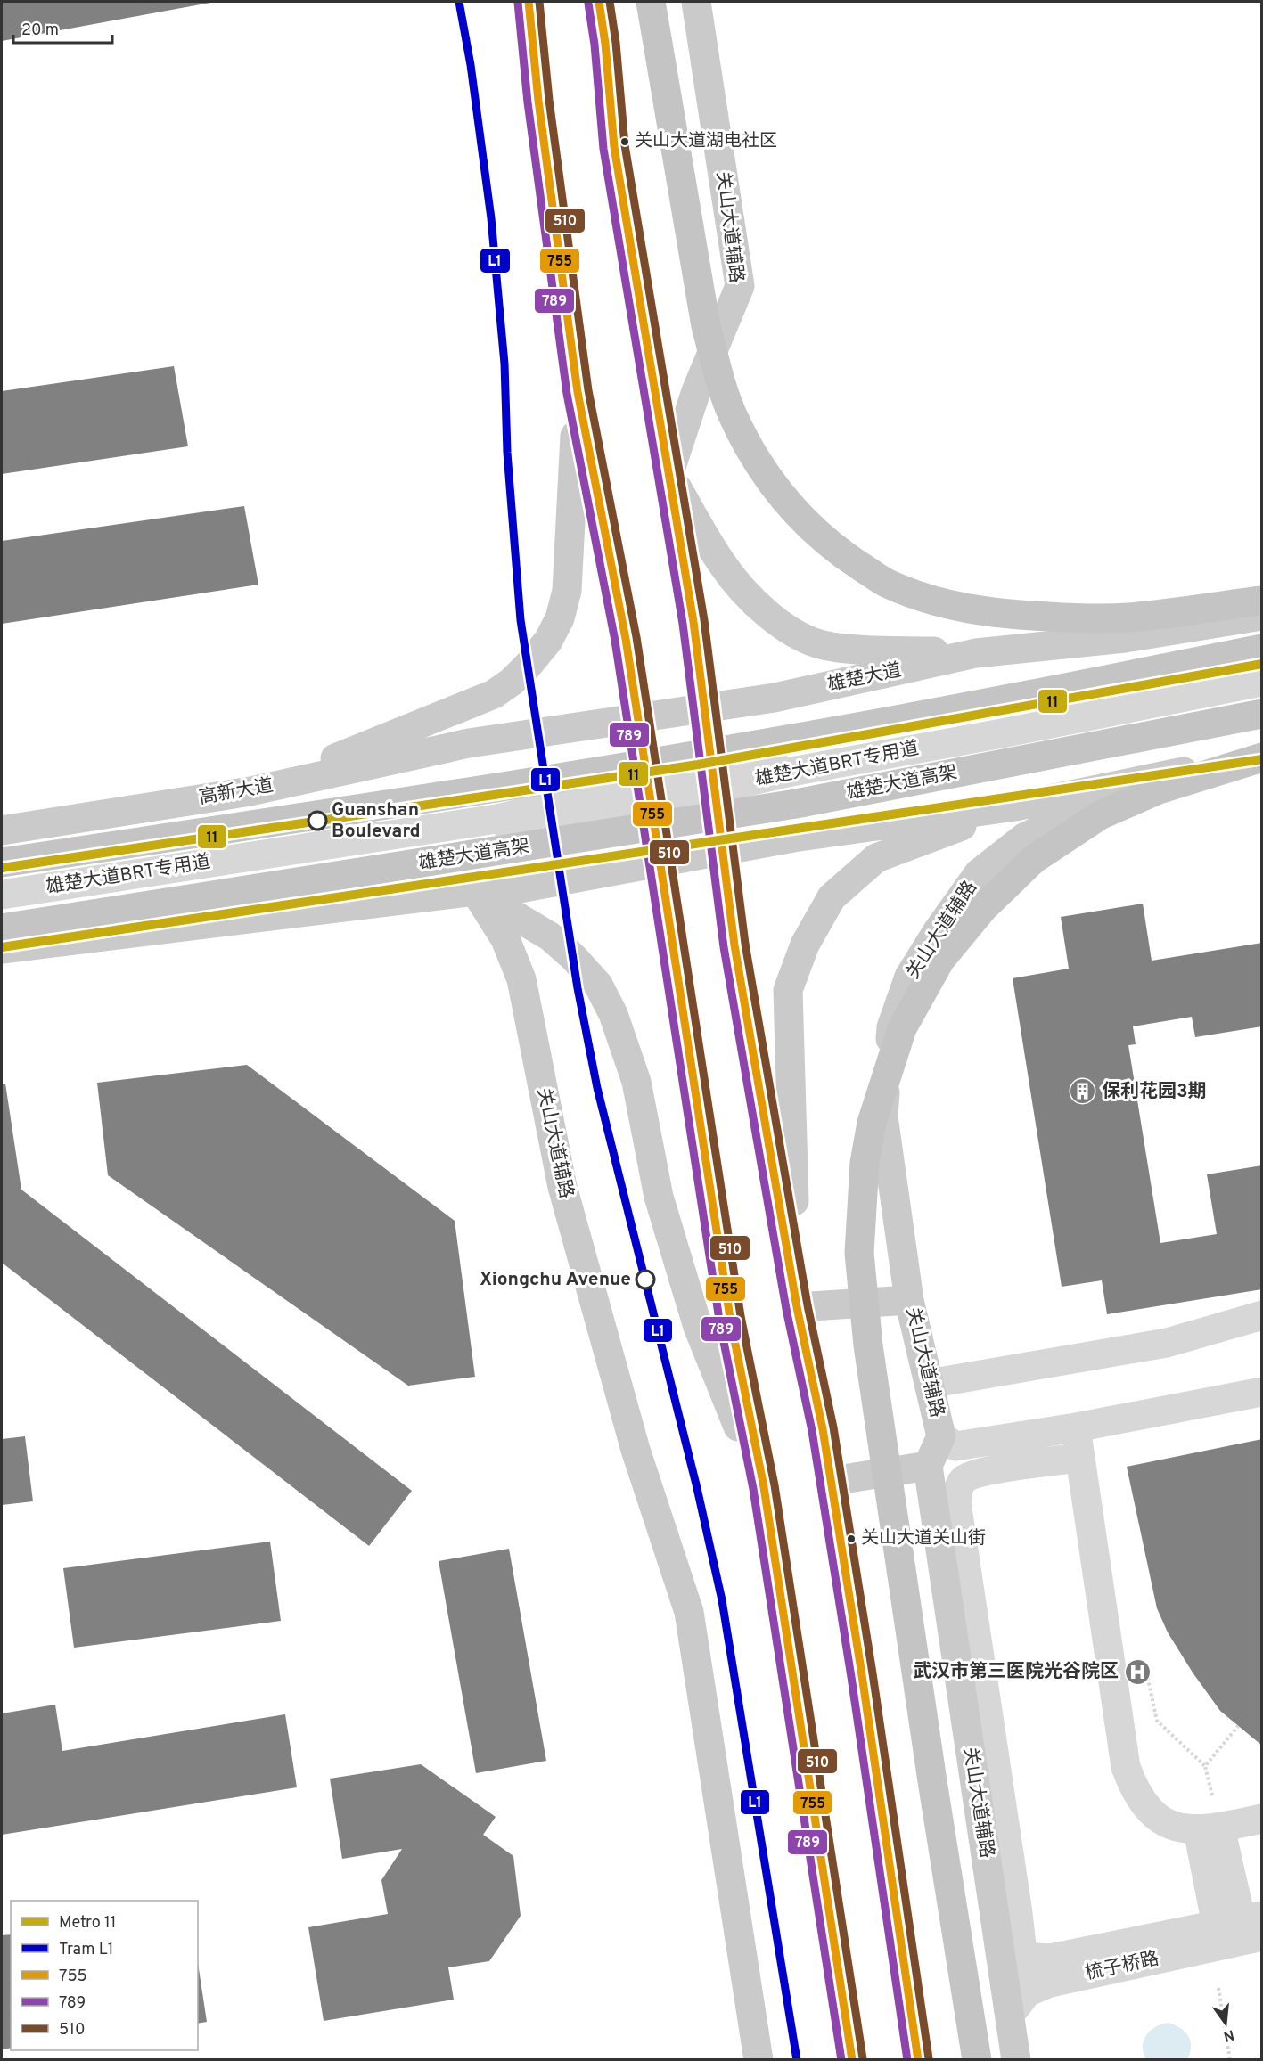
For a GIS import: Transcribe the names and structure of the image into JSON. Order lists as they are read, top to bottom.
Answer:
{
  "streets": {
    "highway": ["雄楚大道高架"],
    "main road": ["关山大道辅路", "雄楚大道", "高新大道"],
    "street": ["雄楚大道BRT专用道", "梳子桥路"]
  },
  "crossings": [
    ["雄楚大道", "高新大道"]
  ],
  "places": {
    "other": [
      "关山大道湖电社区",
      "Guanshan Boulevard",
      "Xiongchu Avenue",
      "关山大道关山街"
    ],
    "building": ["保利花园3期"],
    "hospital": ["武汉市第三医院光谷院区"]
  },
  "lines": [
    "tram line L1",
    "transit line 755",
    "transit line 510",
    "transit line 789",
    "metro line 11"
  ],
  "legend": [
    "Metro 11",
    "Tram L1",
    "755",
    "789",
    "510"
  ],
  "scale_bar": "20 m",
  "north": "bottom"
}
